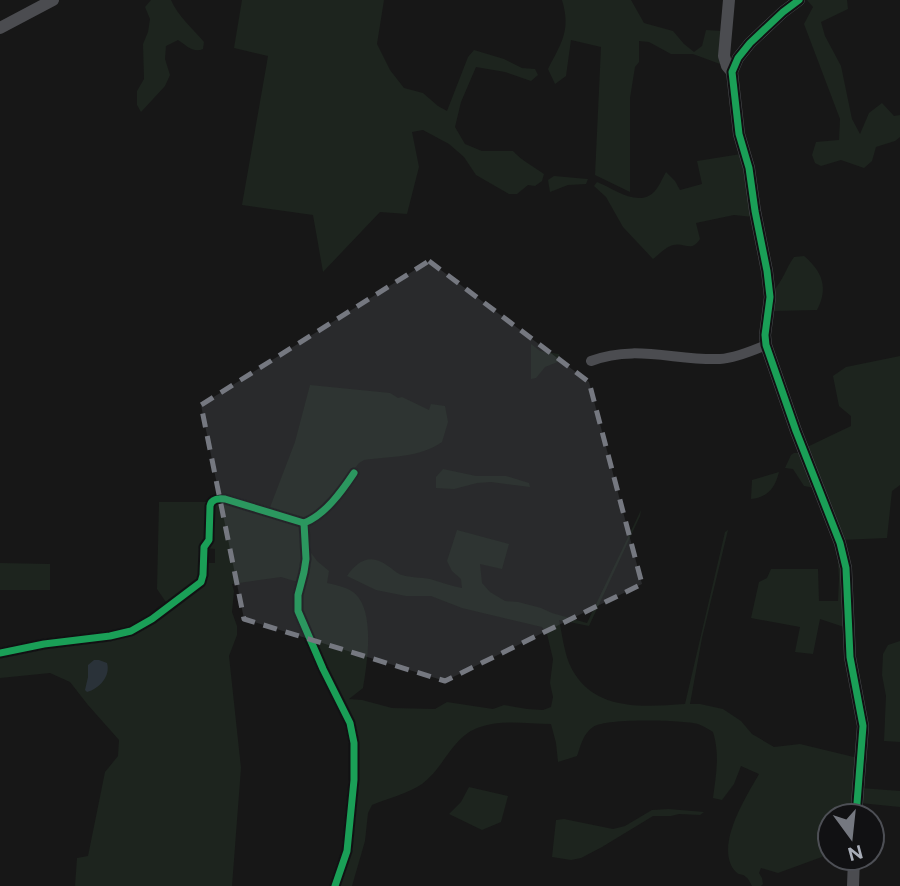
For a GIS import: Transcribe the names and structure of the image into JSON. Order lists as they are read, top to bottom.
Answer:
{
  "north": "bottom"
}
